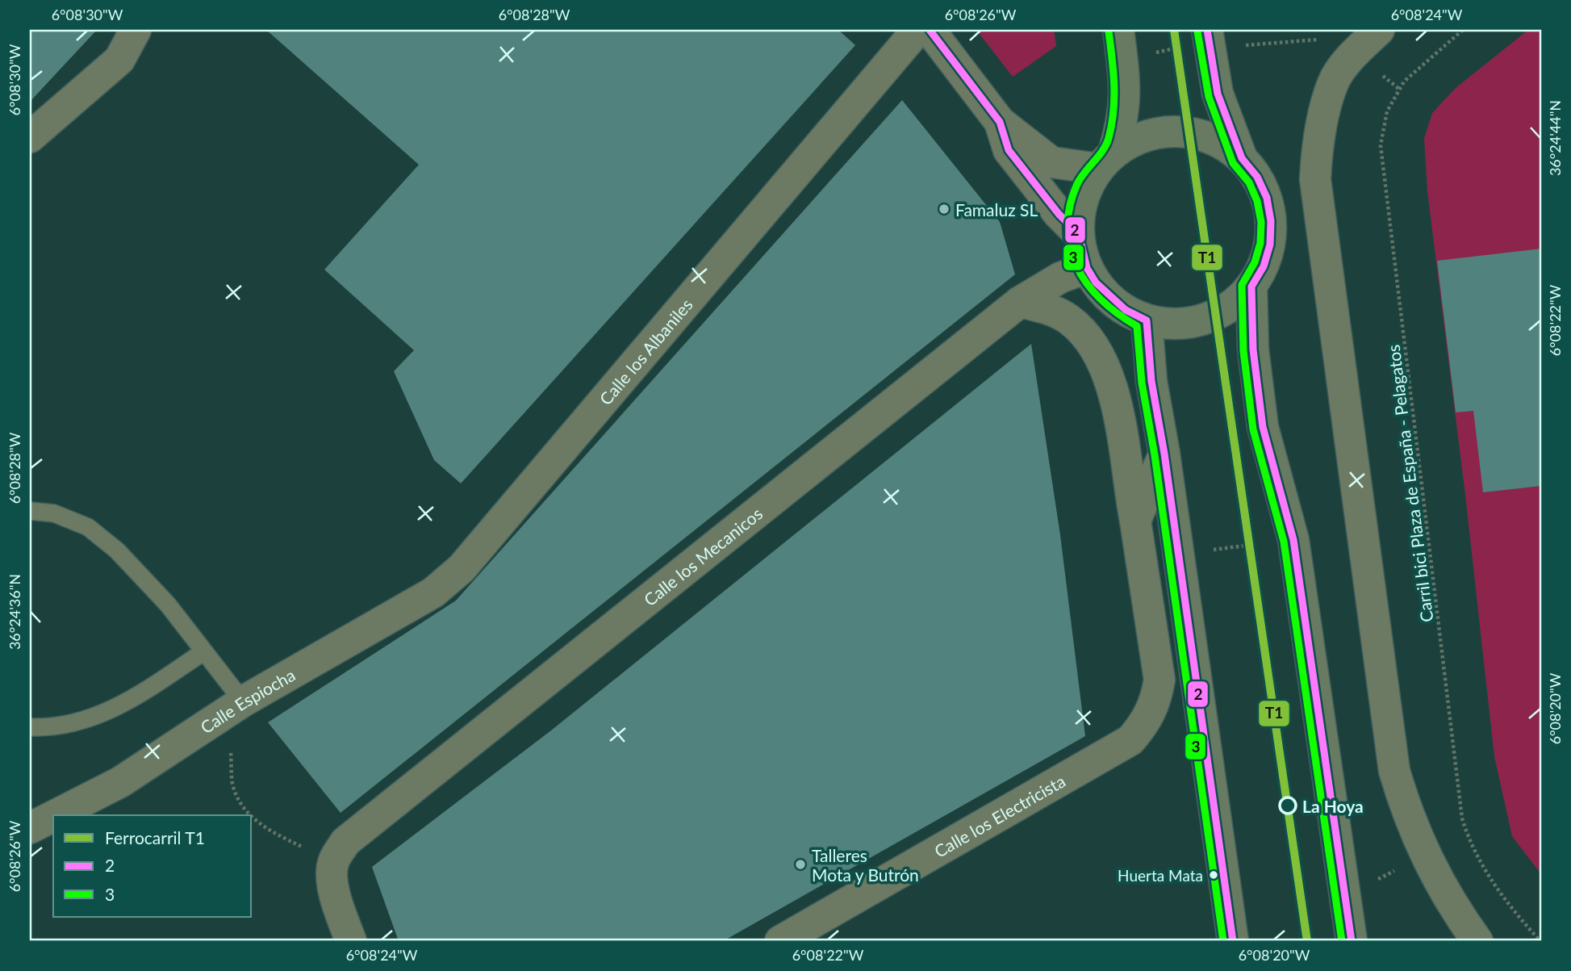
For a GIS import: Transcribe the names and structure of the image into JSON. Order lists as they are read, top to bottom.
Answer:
{
  "streets": {
    "street": [
      "Calle los Albaniles",
      "Calle los Mecanicos",
      "Calle Espiocha",
      "Calle los Electricista"
    ],
    "path": ["Carril bici Plaza de España - Pelagatos"]
  },
  "crossings": [
    ["Calle los Albaniles", "Calle Espiocha"]
  ],
  "places": [
    "Famaluz SL",
    "La Hoya",
    "Talleres Mota y Butrón",
    "Huerta Mata"
  ],
  "lines": ["rail line T1", "transit line 2", "transit line 3"],
  "legend": ["Ferrocarril T1", "2", "3"],
  "coordinates": [
    "6°08'30\"W",
    "6°08'28\"W",
    "6°08'26\"W",
    "6°08'24\"W",
    "36°24'44\"N",
    "6°08'22\"W",
    "36°24'36\"N",
    "6°08'20\"W"
  ]
}
